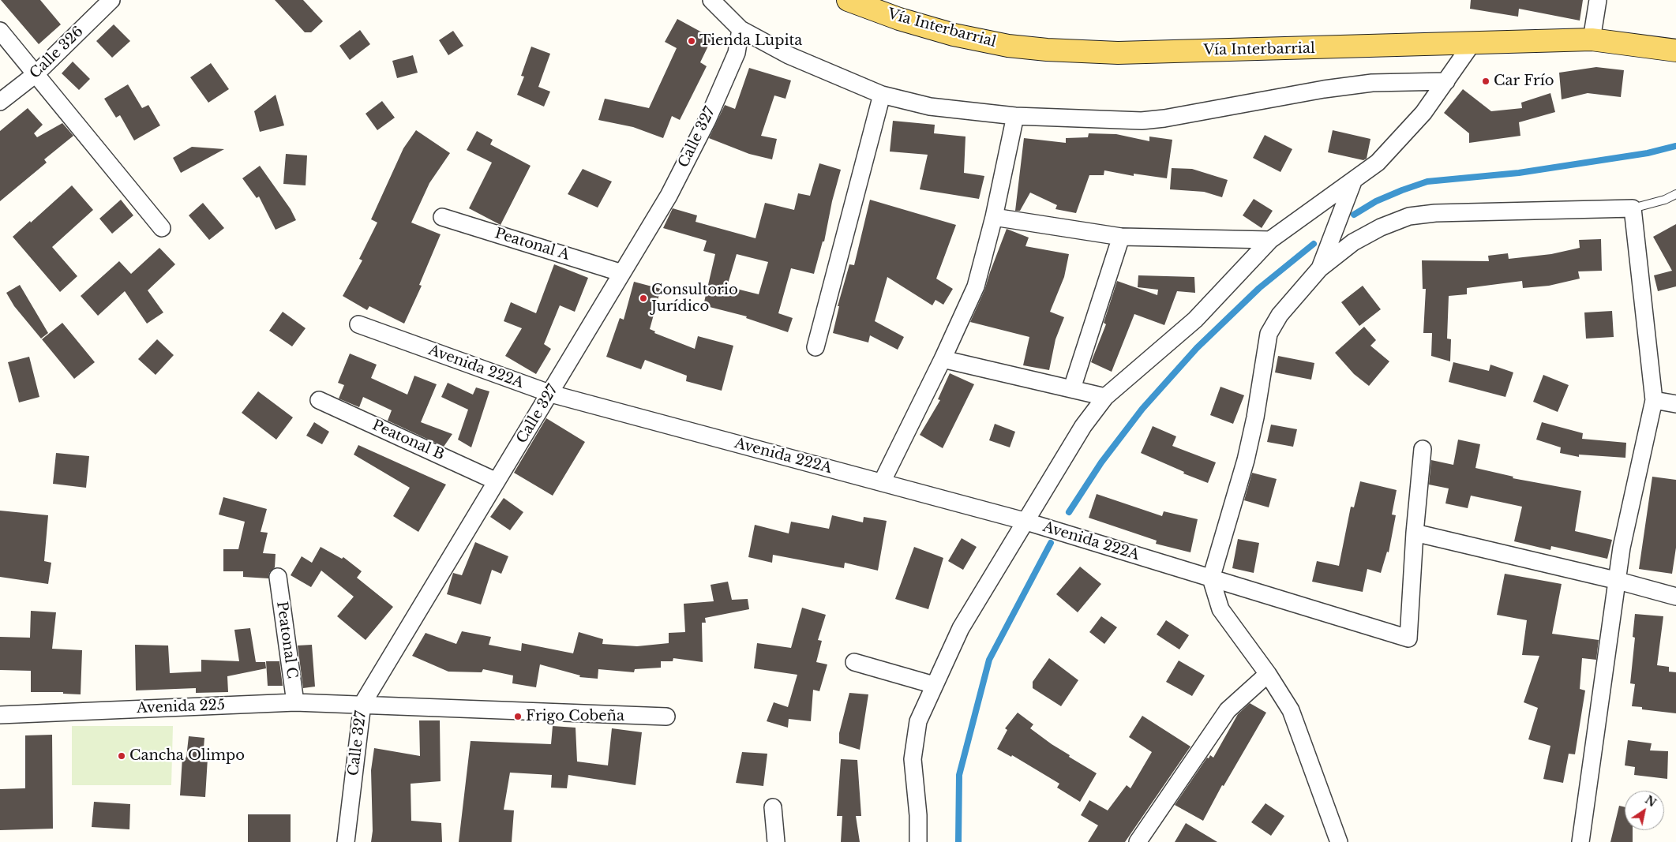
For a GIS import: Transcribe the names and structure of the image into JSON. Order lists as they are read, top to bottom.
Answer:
{
  "streets": {
    "main road": ["Vía Interbarrial"],
    "street": [
      "Calle 326",
      "Calle 327",
      "Peatonal A",
      "Avenida 222A",
      "Peatonal B",
      "Peatonal C",
      "Avenida 225"
    ]
  },
  "crossings": [
    ["Calle 327", "Peatonal A"],
    ["Calle 327", "Avenida 222A"],
    ["Calle 327", "Peatonal B"],
    ["Calle 327", "Avenida 225"],
    ["Peatonal C", "Avenida 225"]
  ],
  "places": [
    "Tienda Lupita",
    "Car Frío",
    "Consultorio Jurídico",
    "Frigo Cobeña",
    "Cancha Olimpo"
  ],
  "north": "top right"
}
